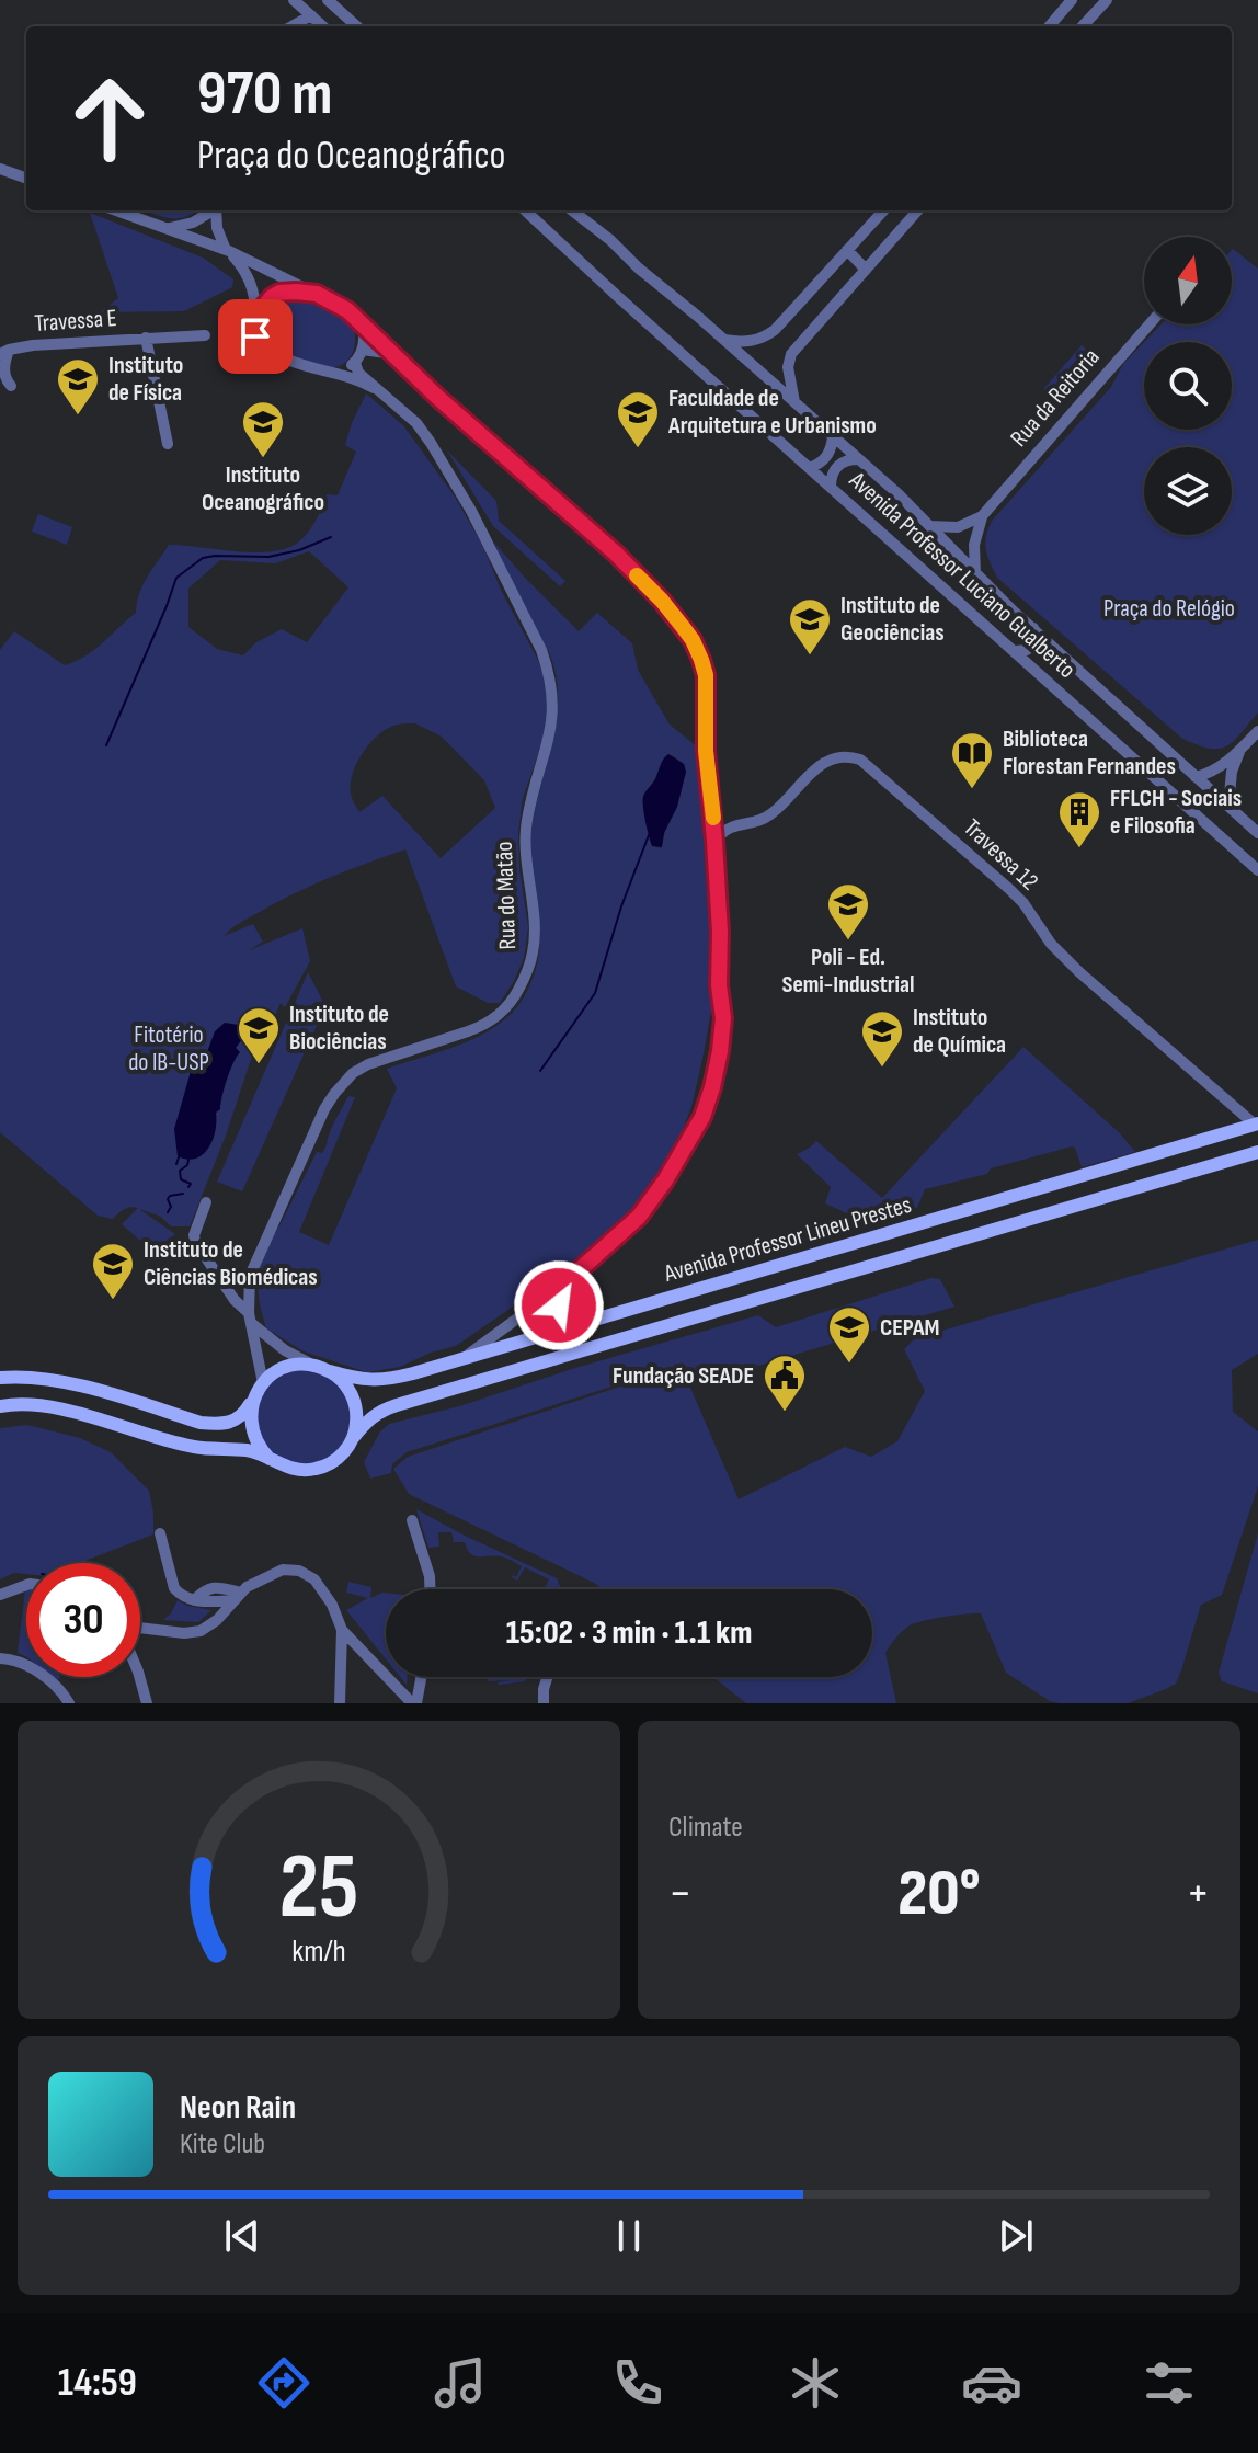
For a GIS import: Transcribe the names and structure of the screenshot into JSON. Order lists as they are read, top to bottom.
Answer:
{
  "streets": {
    "main road": ["Avenida Professor Lineu Prestes"],
    "street": [
      "Travessa E",
      "Rua da Reitoria",
      "Avenida Professor Luciano Gualberto",
      "Travessa 12",
      "Rua do Matão"
    ]
  },
  "crossings": [
    ["Travessa 12", "Avenida Professor Lineu Prestes"],
    ["Rua do Matão", "Avenida Professor Lineu Prestes"]
  ],
  "parks": ["Praça do Relógio", "Fitotério do IB-USP"],
  "places": {
    "school or university": [
      "Instituto de Física",
      "Faculdade de Arquitetura e Urbanismo",
      "Instituto Oceanográfico",
      "Instituto de Geociências",
      "Poli - Ed. Semi-Industrial",
      "Instituto de Biociências",
      "Instituto de Química",
      "Instituto de Ciências Biomédicas",
      "CEPAM"
    ],
    "library": ["Biblioteca Florestan Fernandes"],
    "building": ["FFLCH - Sociais e Filosofia"],
    "public building": ["Fundação SEADE"]
  },
  "north": "top",
  "page": {
    "turn": ["970 m", "Praça do Oceanográfico"],
    "limit": "30",
    "trip": "15:02 · 3 min · 1.1 km",
    "tile": "Climate",
    "heat": ["−", "20°", "+"],
    "song": ["Neon Rain", "Kite Club"],
    "tabs": "14:59",
    "gauge": ["25", "km/h"]
  }
}
